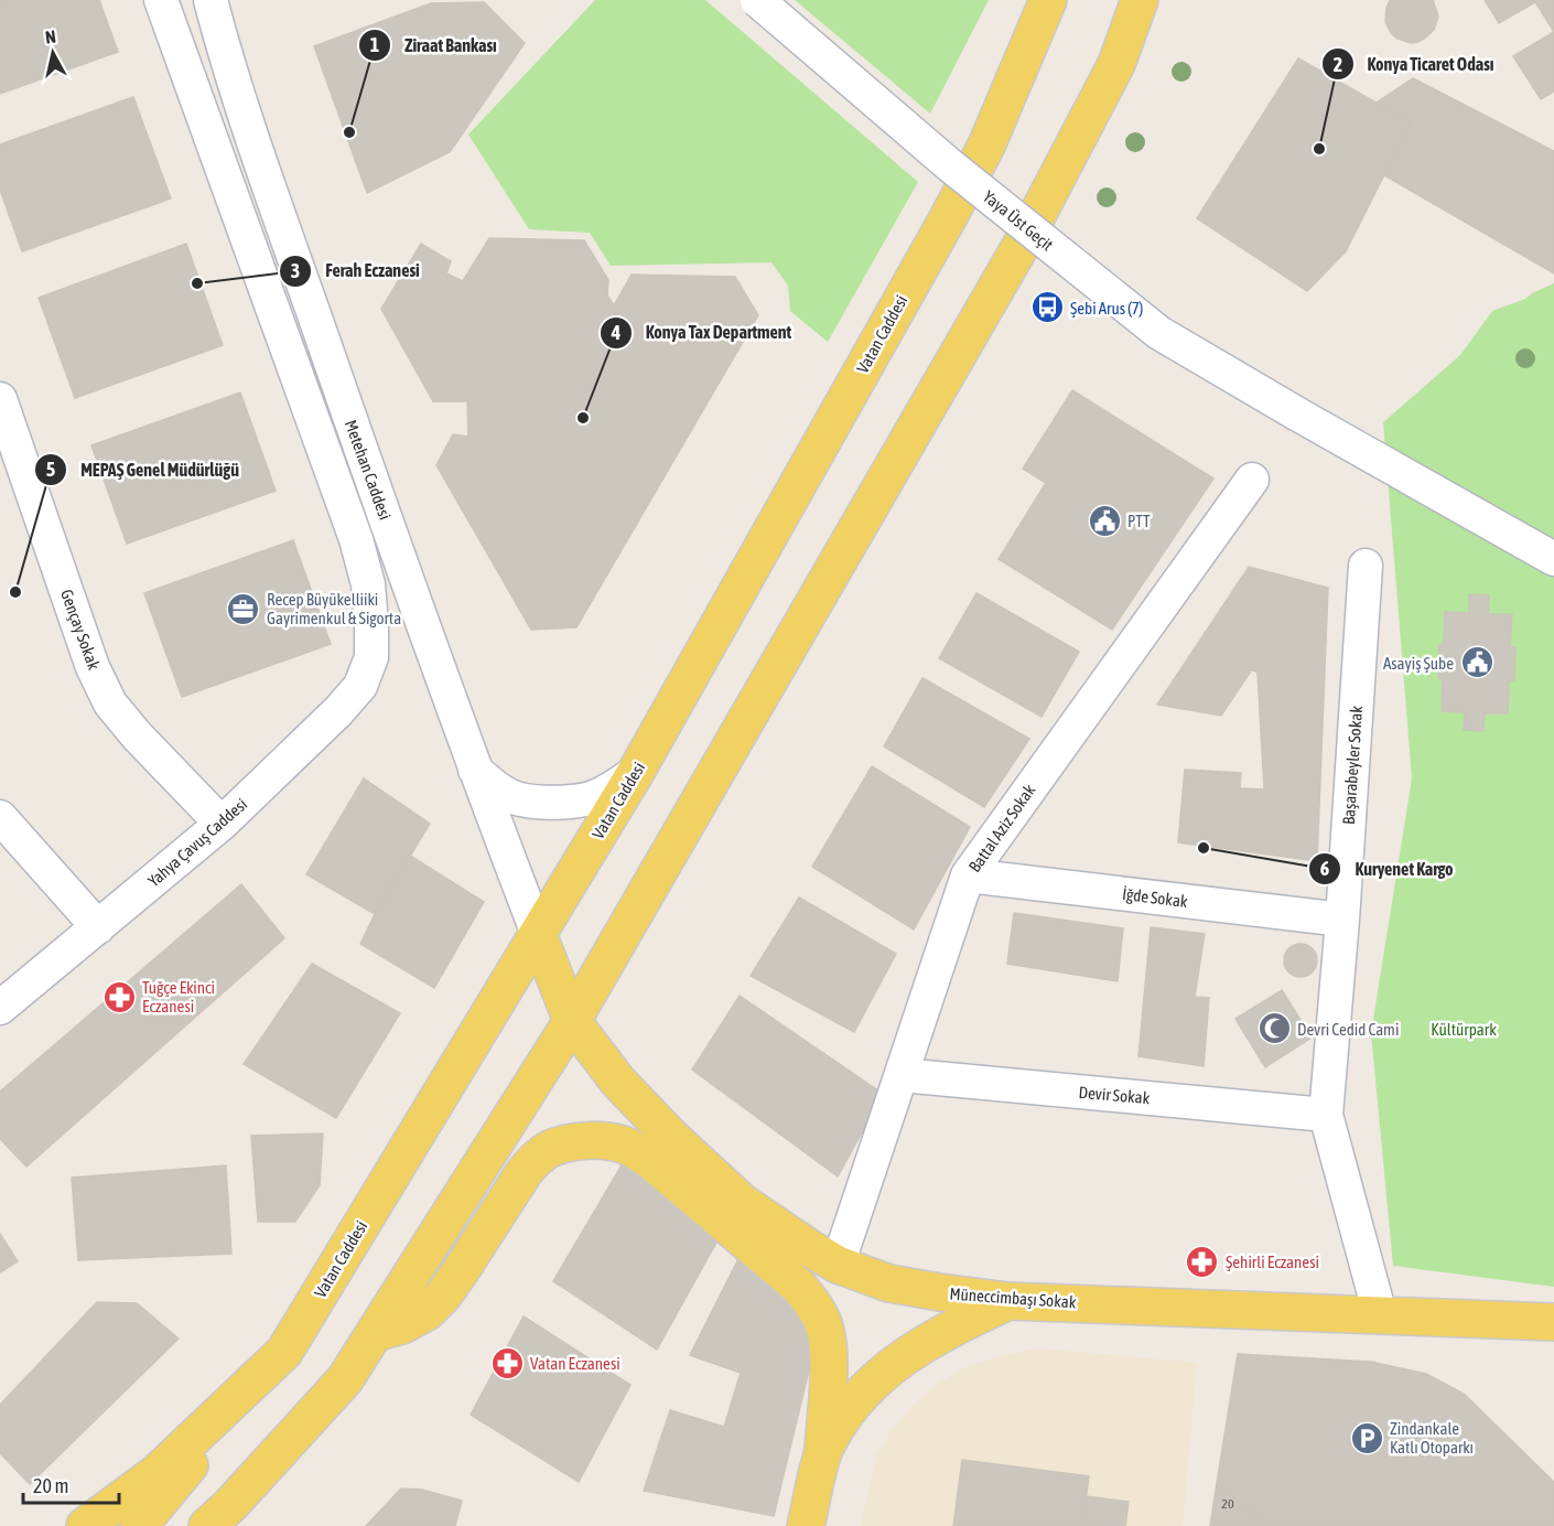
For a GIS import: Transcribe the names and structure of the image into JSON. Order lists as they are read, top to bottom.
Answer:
{
  "streets": {
    "main road": ["Vatan Caddesi", "Müneccimbaşı Sokak"],
    "street": [
      "Yaya Üst Geçit",
      "Metehan Caddesi",
      "Gençay Sokak",
      "Başarabeyler Sokak",
      "Battal Aziz Sokak",
      "Yahya Çavuş Caddesi",
      "İğde Sokak",
      "Devir Sokak"
    ]
  },
  "crossings": [
    ["Vatan Caddesi", "Metehan Caddesi"],
    ["Vatan Caddesi", "Müneccimbaşı Sokak"],
    ["Metehan Caddesi", "Müneccimbaşı Sokak"],
    ["Gençay Sokak", "Yahya Çavuş Caddesi"],
    ["Başarabeyler Sokak", "İğde Sokak"],
    ["Başarabeyler Sokak", "Devir Sokak"],
    ["Başarabeyler Sokak", "Müneccimbaşı Sokak"],
    ["Battal Aziz Sokak", "İğde Sokak"],
    ["Battal Aziz Sokak", "Devir Sokak"],
    ["Battal Aziz Sokak", "Müneccimbaşı Sokak"]
  ],
  "parks": ["Kültürpark"],
  "places": {
    "other": [
      "Ziraat Bankası",
      "Konya Ticaret Odası",
      "Ferah Eczanesi",
      "Konya Tax Department",
      "MEPAŞ Genel Müdürlüğü",
      "Kuryenet Kargo"
    ],
    "bus stop": ["Şebi Arus (7)"],
    "public building": ["PTT", "Asayiş Şube"],
    "office": ["Recep Büyükelliiki Gayrimenkul & Sigorta"],
    "pharmacy": ["Tuğçe Ekinci Eczanesi", "Şehirli Eczanesi", "Vatan Eczanesi"],
    "mosque": ["Devri Cedid Cami"],
    "parking": ["Zindankale Katlı Otoparkı"]
  },
  "house_numbers": ["20"],
  "scale_bar": "20 m",
  "north": "top"
}
